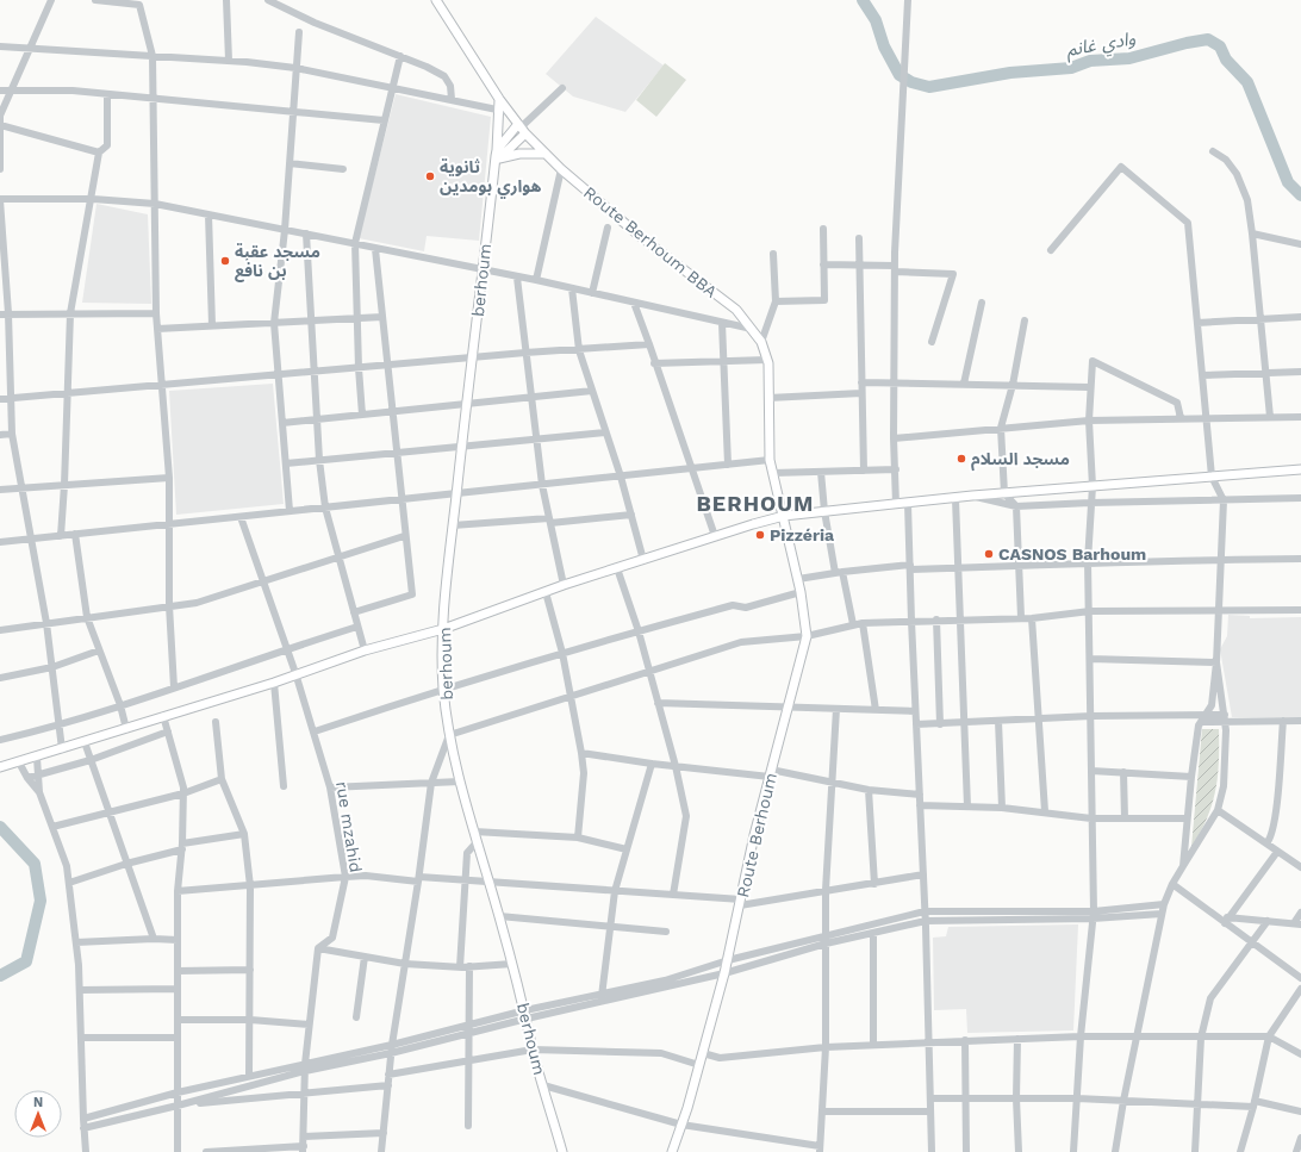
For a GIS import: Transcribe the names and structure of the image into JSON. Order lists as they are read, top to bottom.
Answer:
{
  "streets": {
    "main road": ["Route Berhoum BBA", "berhoum", "Route Berhoum"],
    "street": ["rue mzahid"]
  },
  "crossings": [
    ["Route Berhoum BBA", "berhoum"],
    ["Route Berhoum BBA", "Route Berhoum"]
  ],
  "districts": ["BERHOUM"],
  "water": ["وادي غانم"],
  "places": [
    "ثانوية هواري بومدين",
    "مسجد عقبة بن نافع",
    "مسجد السلام",
    "Pizzéria",
    "CASNOS Barhoum"
  ],
  "north": "top"
}
